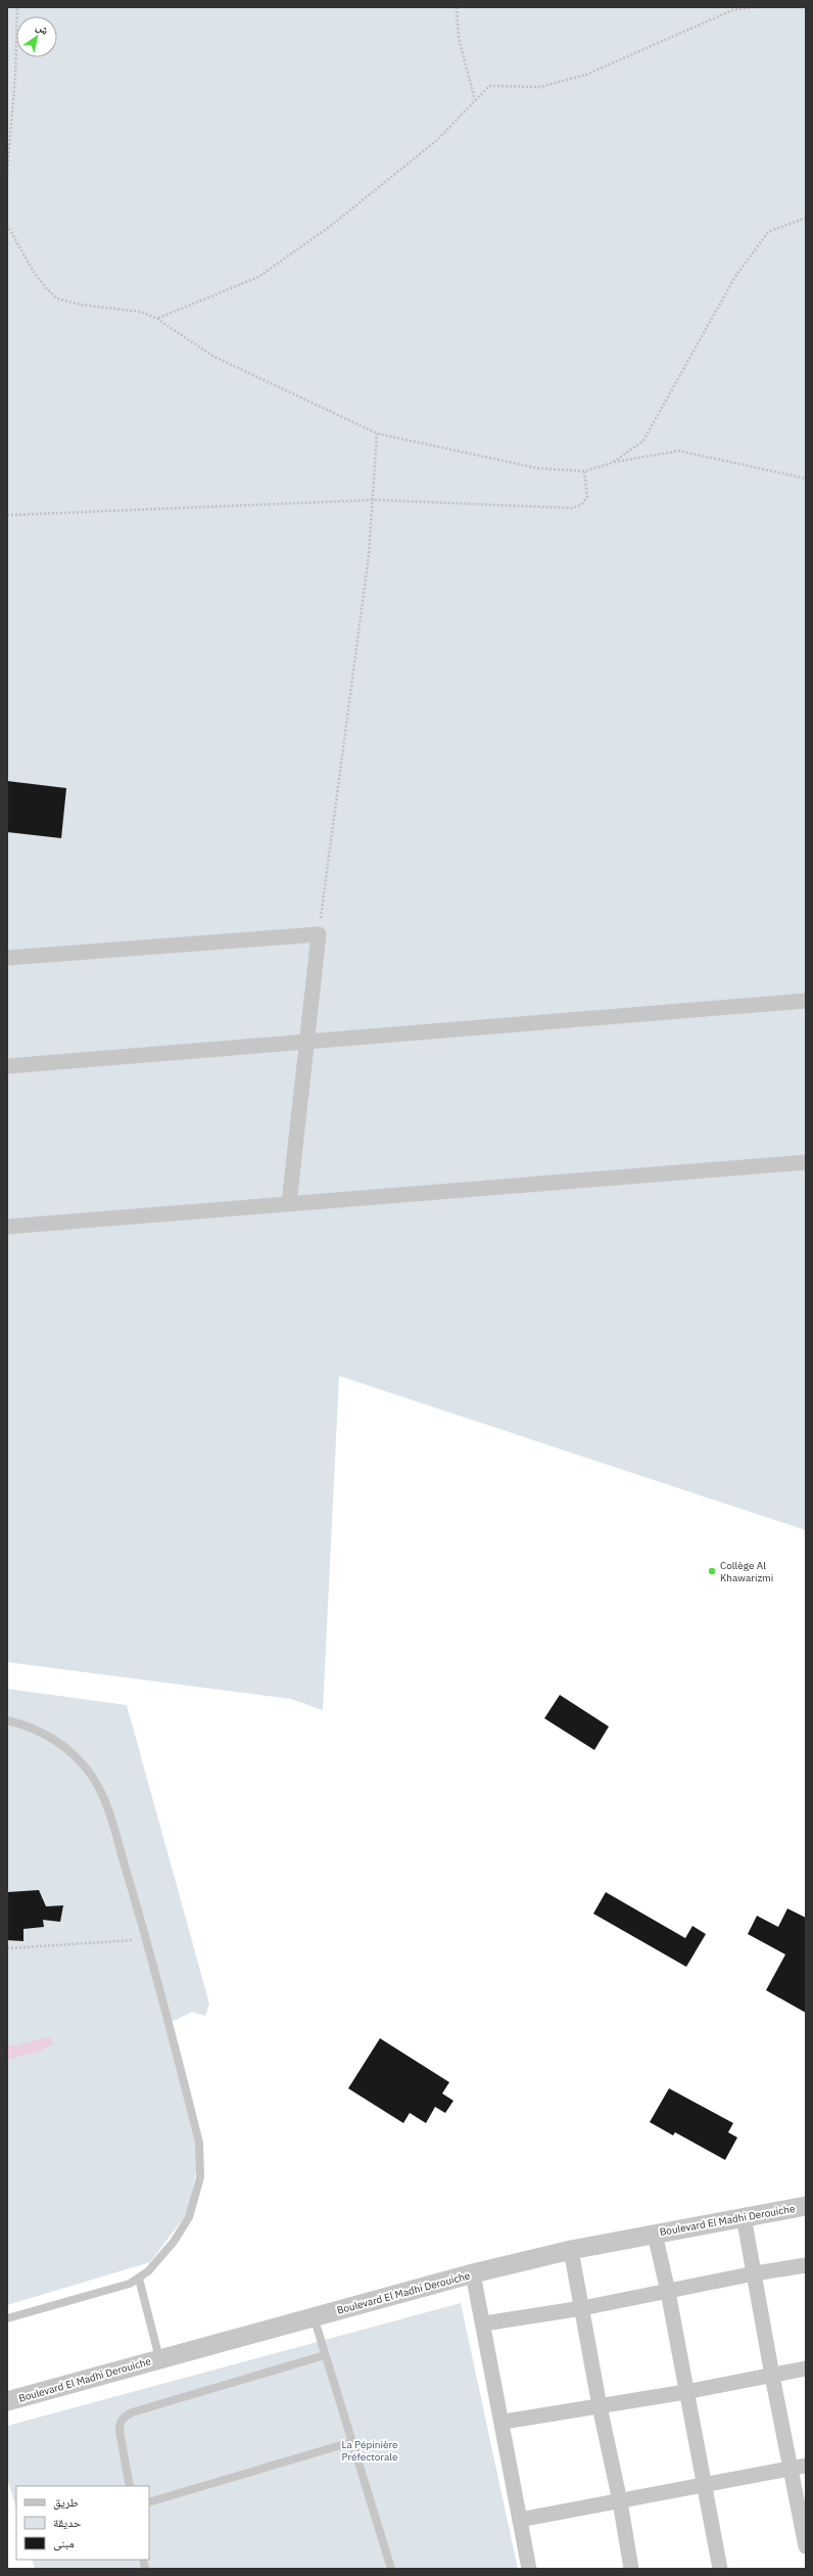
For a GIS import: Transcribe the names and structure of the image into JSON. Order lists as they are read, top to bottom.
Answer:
{
  "streets": {
    "street": ["Boulevard El Madhi Derouiche"]
  },
  "parks": ["La Pépinière Préfectorale"],
  "places": ["Collège Al Khawarizmi"],
  "legend": ["طريق", "حديقة", "مبنى"],
  "north": "top right"
}
